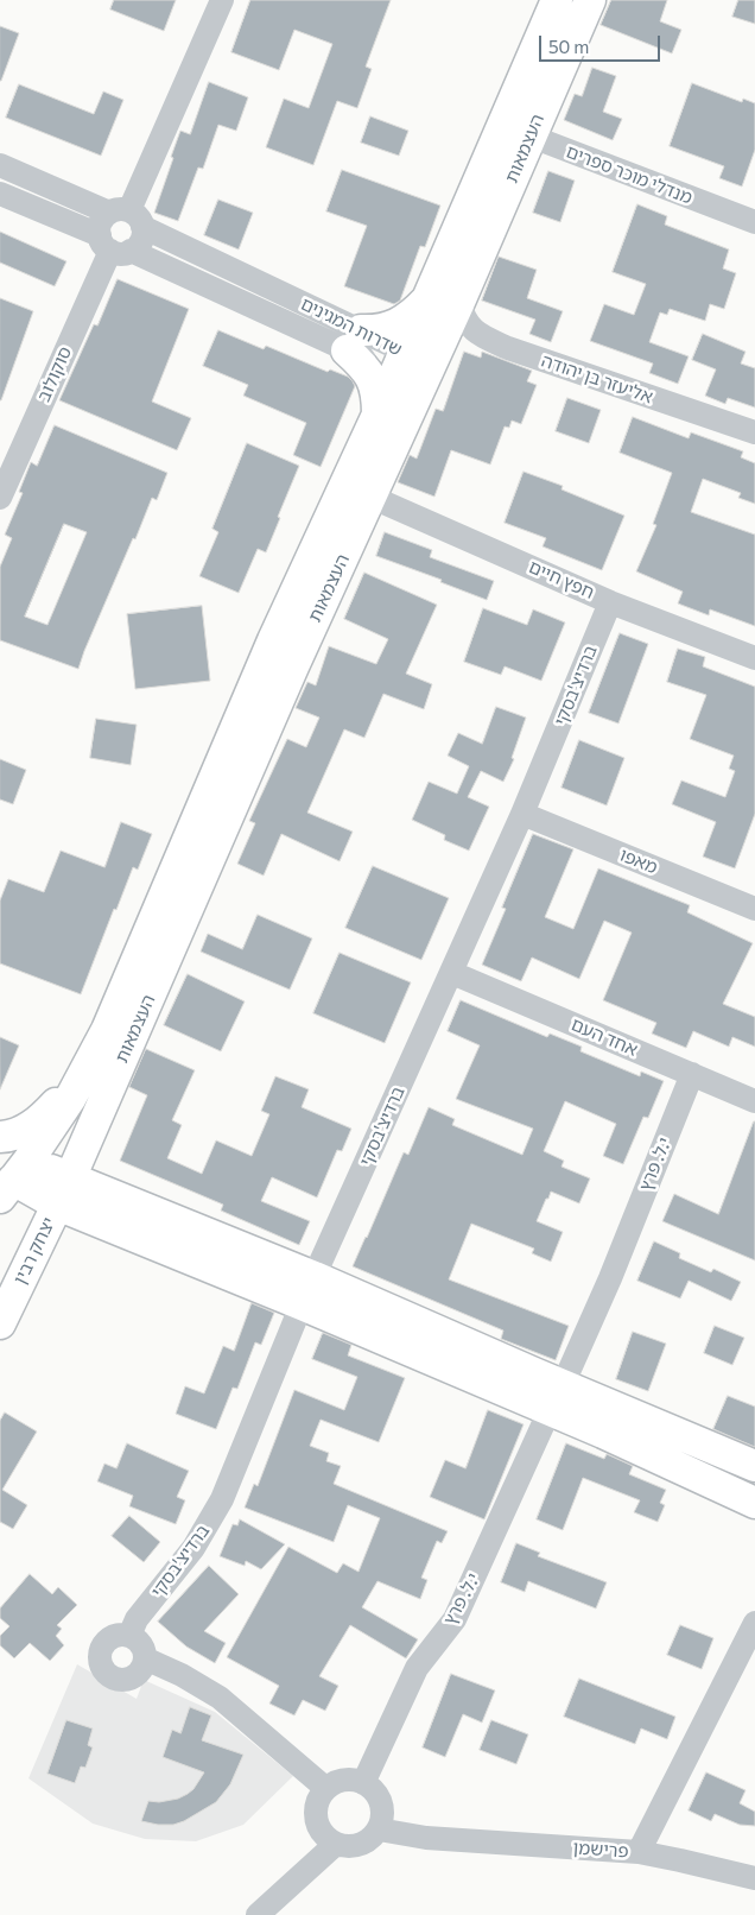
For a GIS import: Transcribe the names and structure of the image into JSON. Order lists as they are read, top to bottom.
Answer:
{
  "streets": {
    "main road": ["העצמאות", "יצחק רבין"],
    "street": [
      "מנדלי מוכר ספרים",
      "שדרות המגינים",
      "סוקולוב",
      "אליעזר בן יהודה",
      "חפץ חיים",
      "ברדיצ'בסקי",
      "מאפו",
      "אחד העם",
      "י.ל. פרץ",
      "פרישמן"
    ]
  },
  "crossings": [
    ["העצמאות", "מנדלי מוכר ספרים"],
    ["העצמאות", "שדרות המגינים"],
    ["העצמאות", "אליעזר בן יהודה"],
    ["העצמאות", "חפץ חיים"],
    ["העצמאות", "יצחק רבין"],
    ["שדרות המגינים", "סוקולוב"],
    ["חפץ חיים", "ברדיצ'בסקי"],
    ["ברדיצ'בסקי", "מאפו"],
    ["ברדיצ'בסקי", "אחד העם"],
    ["אחד העם", "י.ל. פרץ"],
    ["י.ל. פרץ", "פרישמן"]
  ],
  "scale_bar": "50 m"
}
